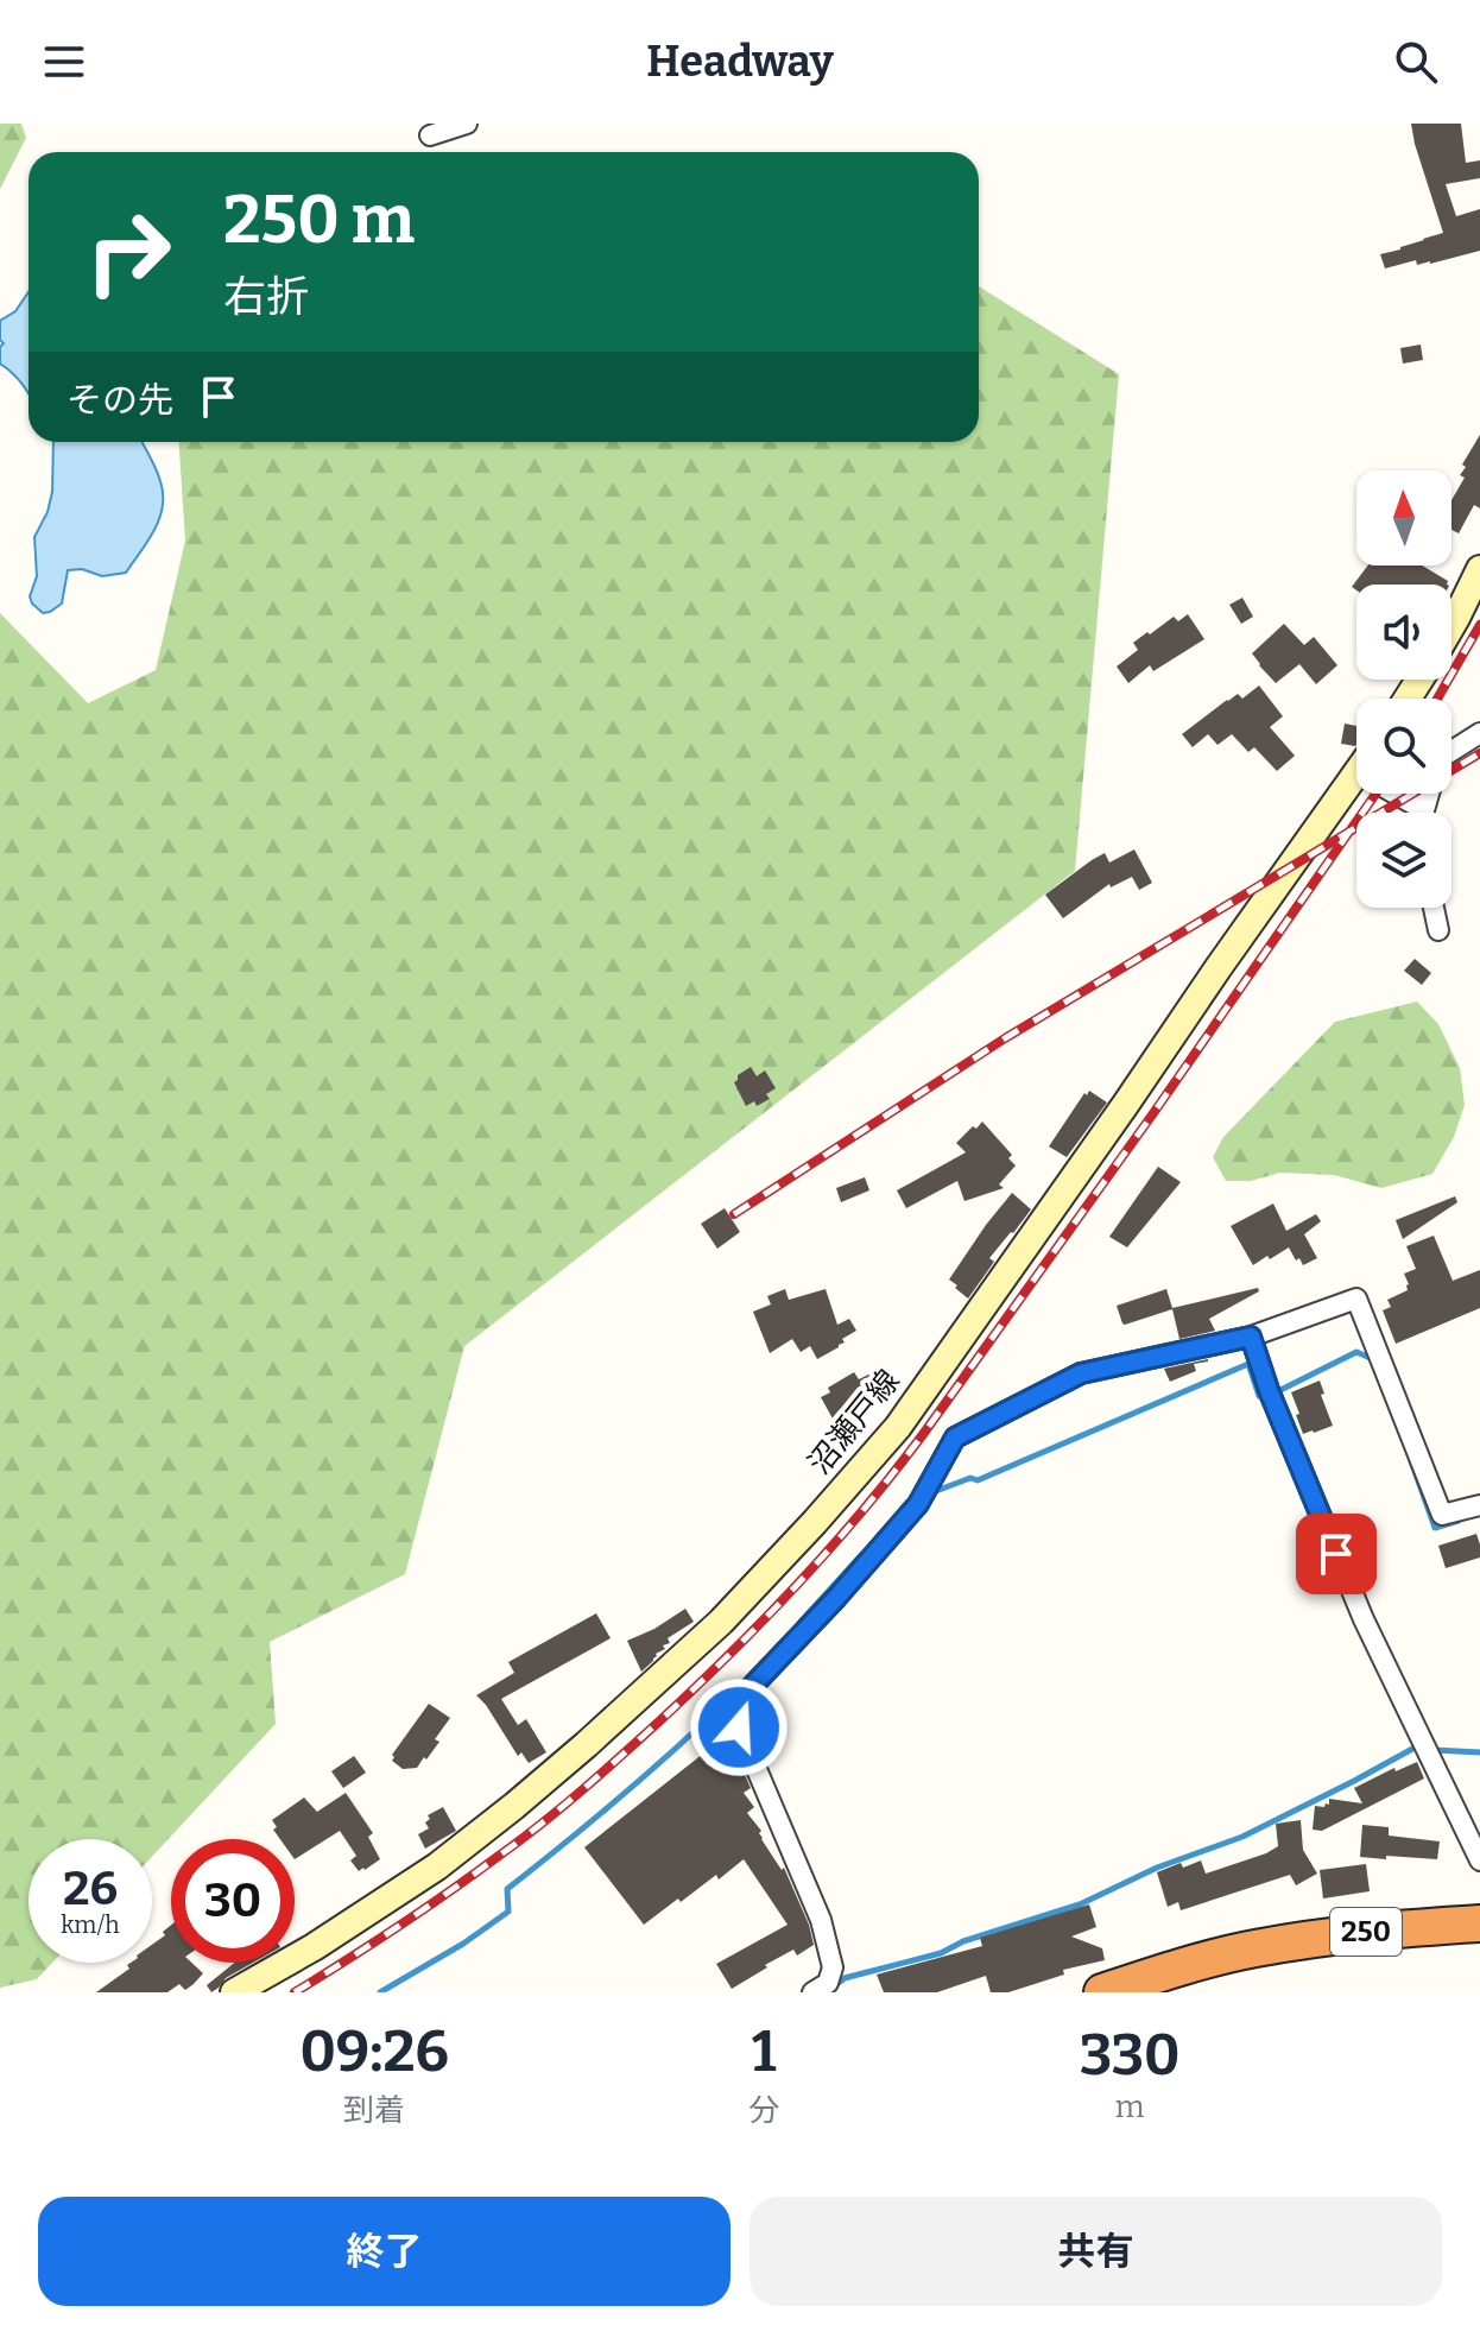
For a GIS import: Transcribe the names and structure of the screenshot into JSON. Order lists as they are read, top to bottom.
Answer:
{
  "streets": {
    "highway": ["250"],
    "main road": ["沼瀬戸線"]
  },
  "north": "top",
  "page": {
    "header": "Headway",
    "turn": ["250 m", "右折"],
    "then": "その先",
    "speed": "26 km/h",
    "limit": "30",
    "eta": [
      "09:26",
      "到着",
      "1",
      "分",
      "330",
      "m"
    ],
    "buttons": ["終了", "共有"]
  }
}
